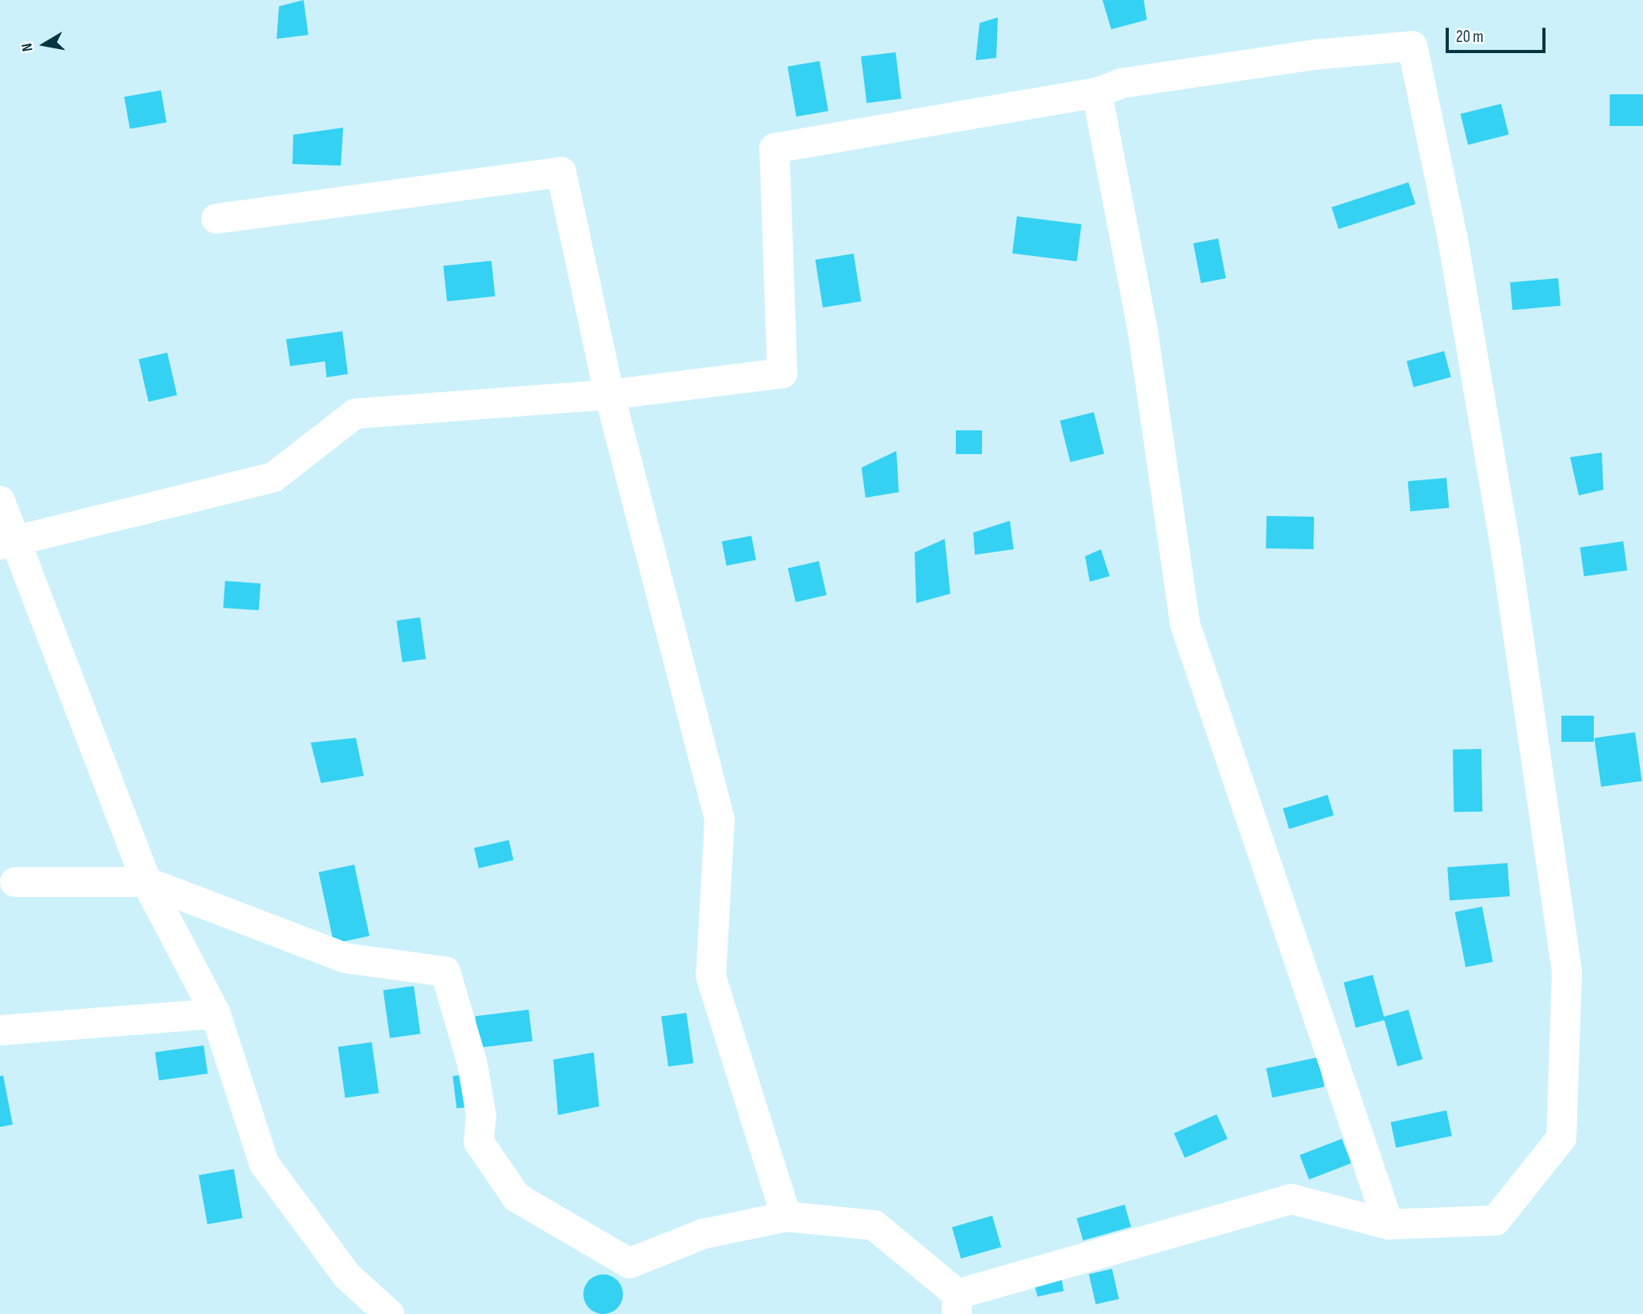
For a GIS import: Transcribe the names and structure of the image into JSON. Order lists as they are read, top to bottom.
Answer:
{
  "scale_bar": "20 m",
  "north": "left"
}
